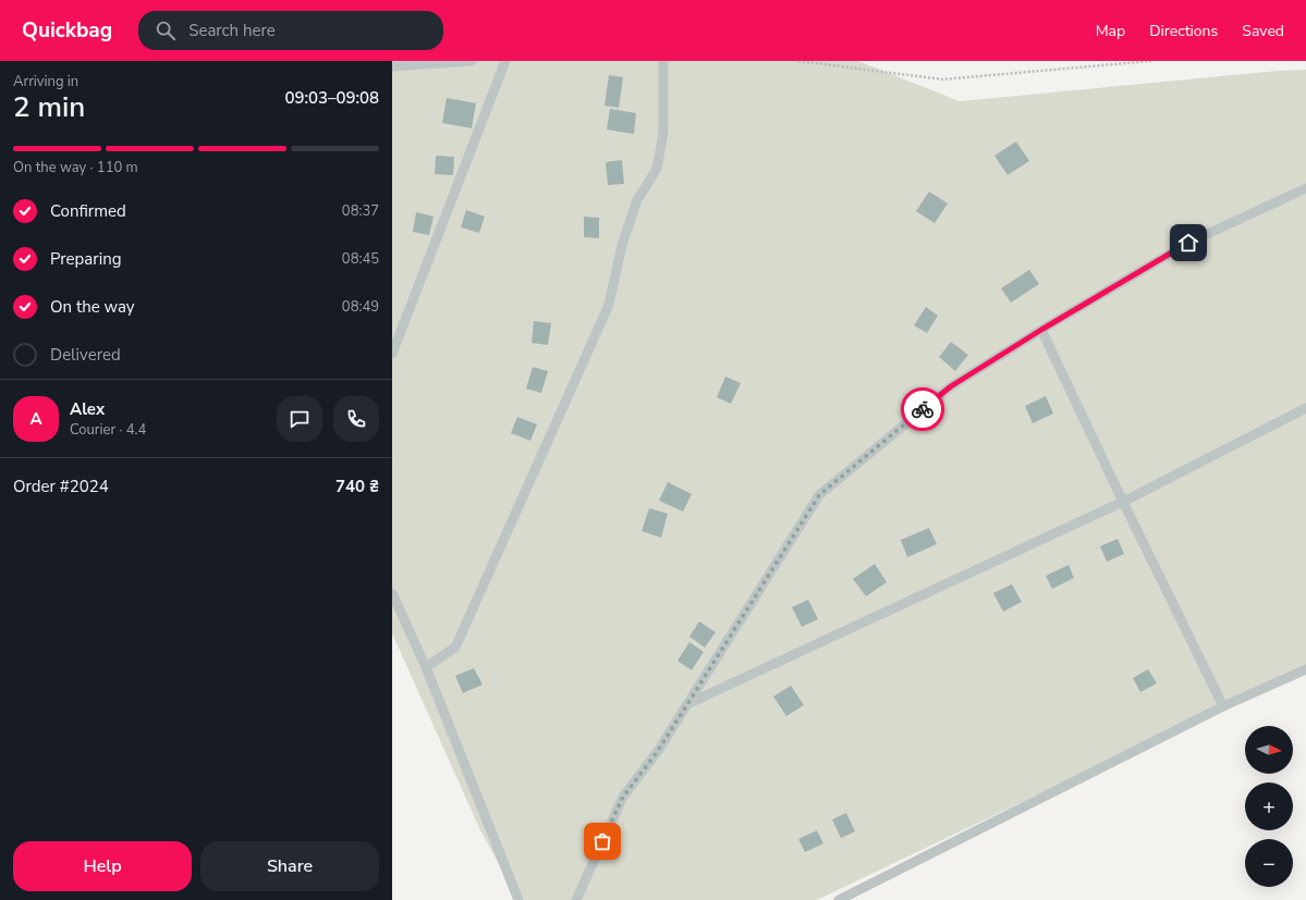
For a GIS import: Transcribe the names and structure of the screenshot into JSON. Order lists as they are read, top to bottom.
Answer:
{
  "north": "right",
  "page": {
    "header": "Quickbag",
    "search": "Search here",
    "nav": ["Map", "Directions", "Saved"],
    "heading": ["2 min", "Arriving in", "09:03–09:08"],
    "panel": [
      "Alex",
      "Courier · 4.4",
      "Order #2024",
      "740 ₴"
    ],
    "bar": "On the way · 110 m",
    "list": [
      ["Confirmed", "08:37"],
      ["Preparing", "08:45"],
      ["On the way", "08:49"],
      "Delivered"
    ],
    "round": "A",
    "map_buttons": ["+", "−"],
    "buttons": ["Help", "Share"]
  }
}
